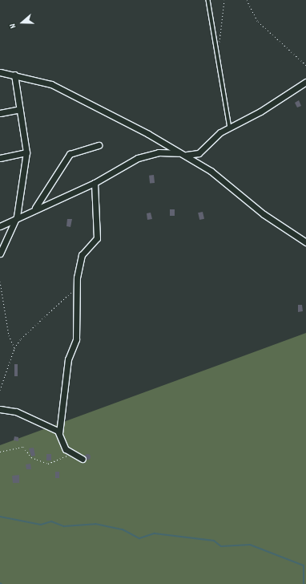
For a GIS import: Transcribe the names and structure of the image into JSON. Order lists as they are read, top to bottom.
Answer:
{
  "north": "left"
}
